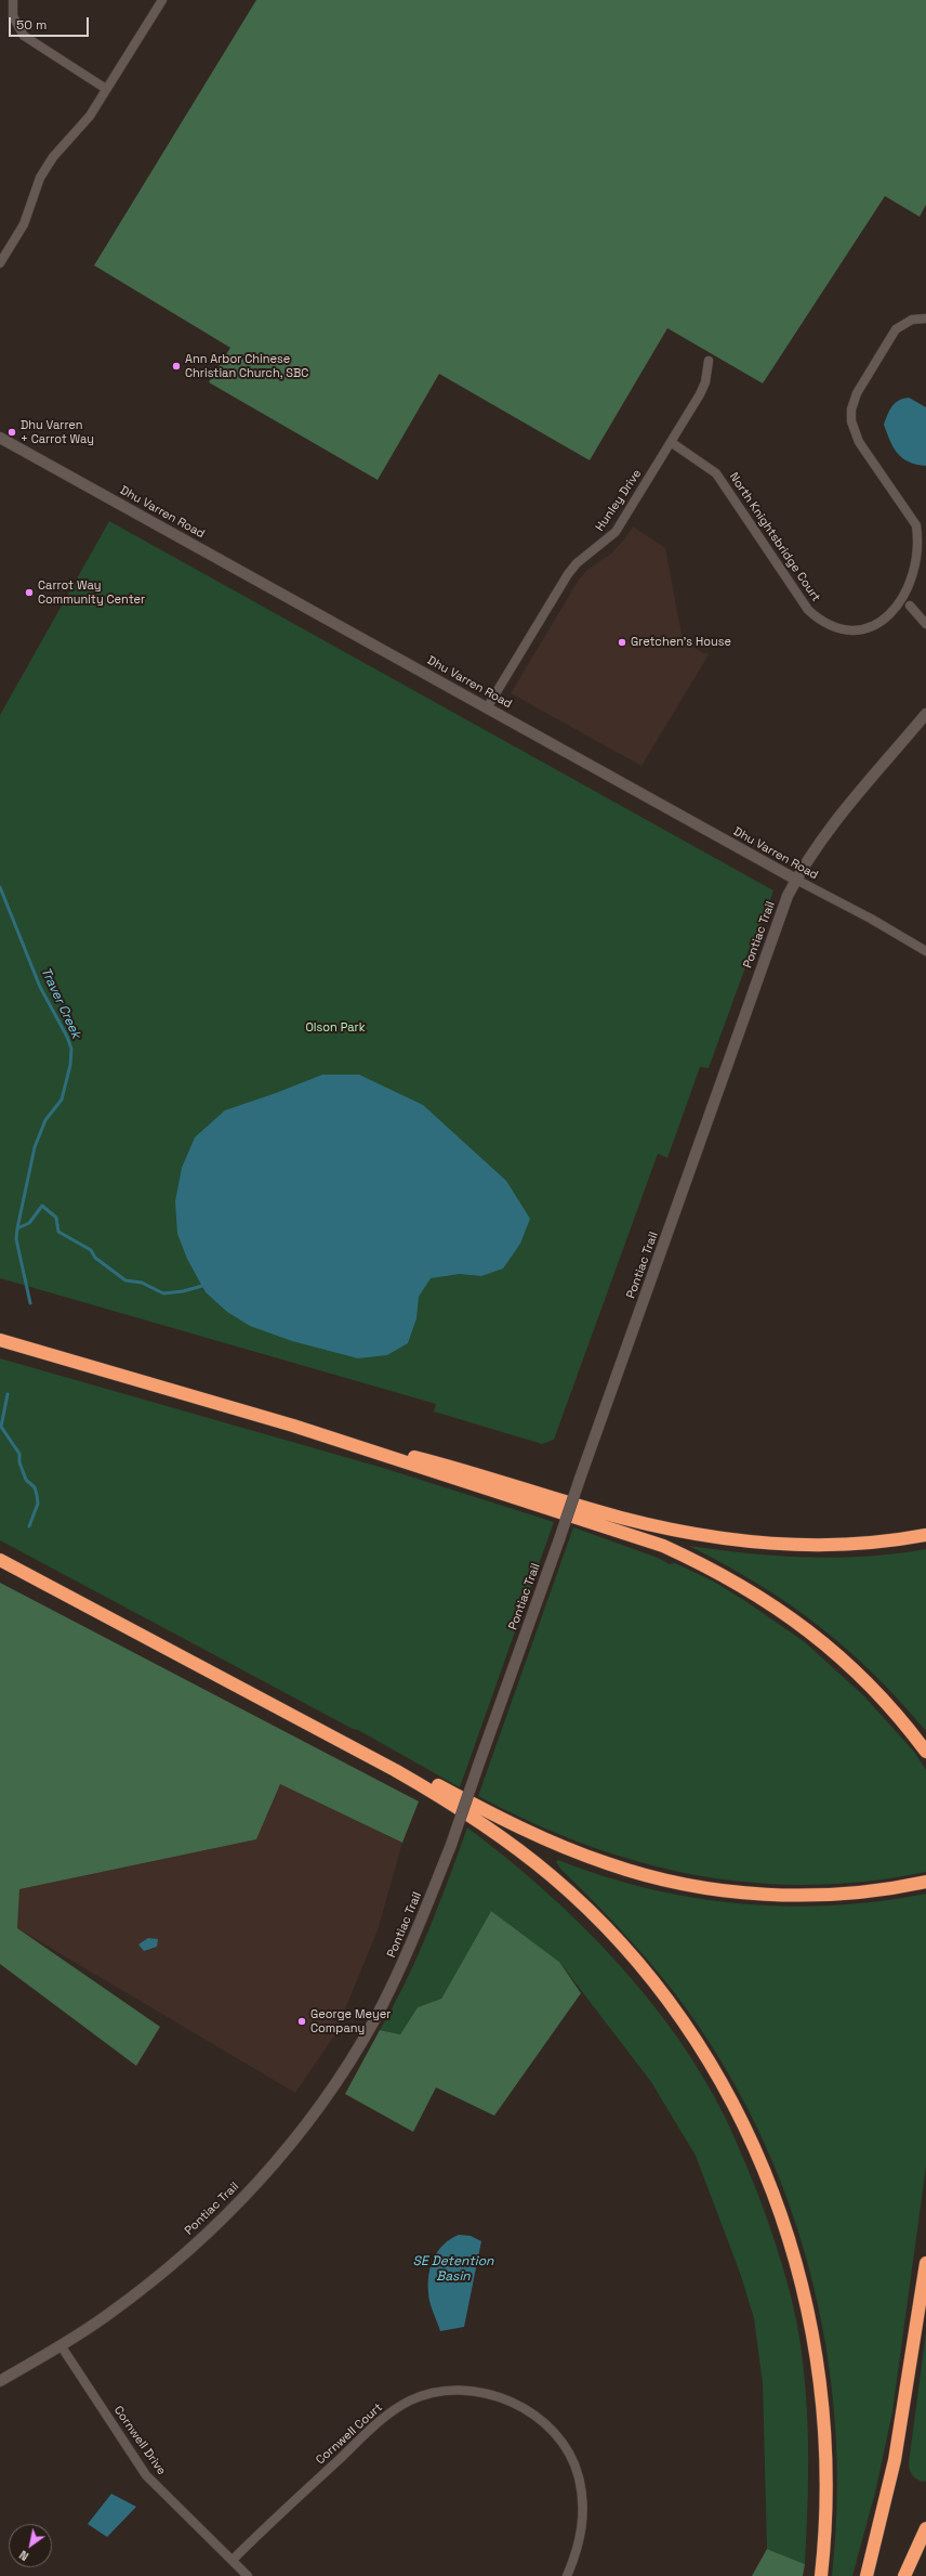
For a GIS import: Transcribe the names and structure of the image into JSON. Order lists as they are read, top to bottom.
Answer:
{
  "streets": {
    "main road": ["Dhu Varren Road", "Pontiac Trail"],
    "street": [
      "Hunley Drive",
      "North Knightsbridge Court",
      "Cornwell Court",
      "Cornwell Drive"
    ]
  },
  "crossings": [
    ["Hunley Drive", "Dhu Varren Road"],
    ["Hunley Drive", "North Knightsbridge Court"],
    ["Dhu Varren Road", "Pontiac Trail"],
    ["Pontiac Trail", "Cornwell Drive"],
    ["Cornwell Court", "Cornwell Drive"]
  ],
  "water": ["Traver Creek", "SE Detention Basin"],
  "parks": ["Olson Park"],
  "places": [
    "Ann Arbor Chinese Christian Church, SBC",
    "Dhu Varren + Carrot Way",
    "Carrot Way Community Center",
    "Gretchen's House",
    "George Meyer Company"
  ],
  "scale_bar": "50 m",
  "north": "bottom left"
}
